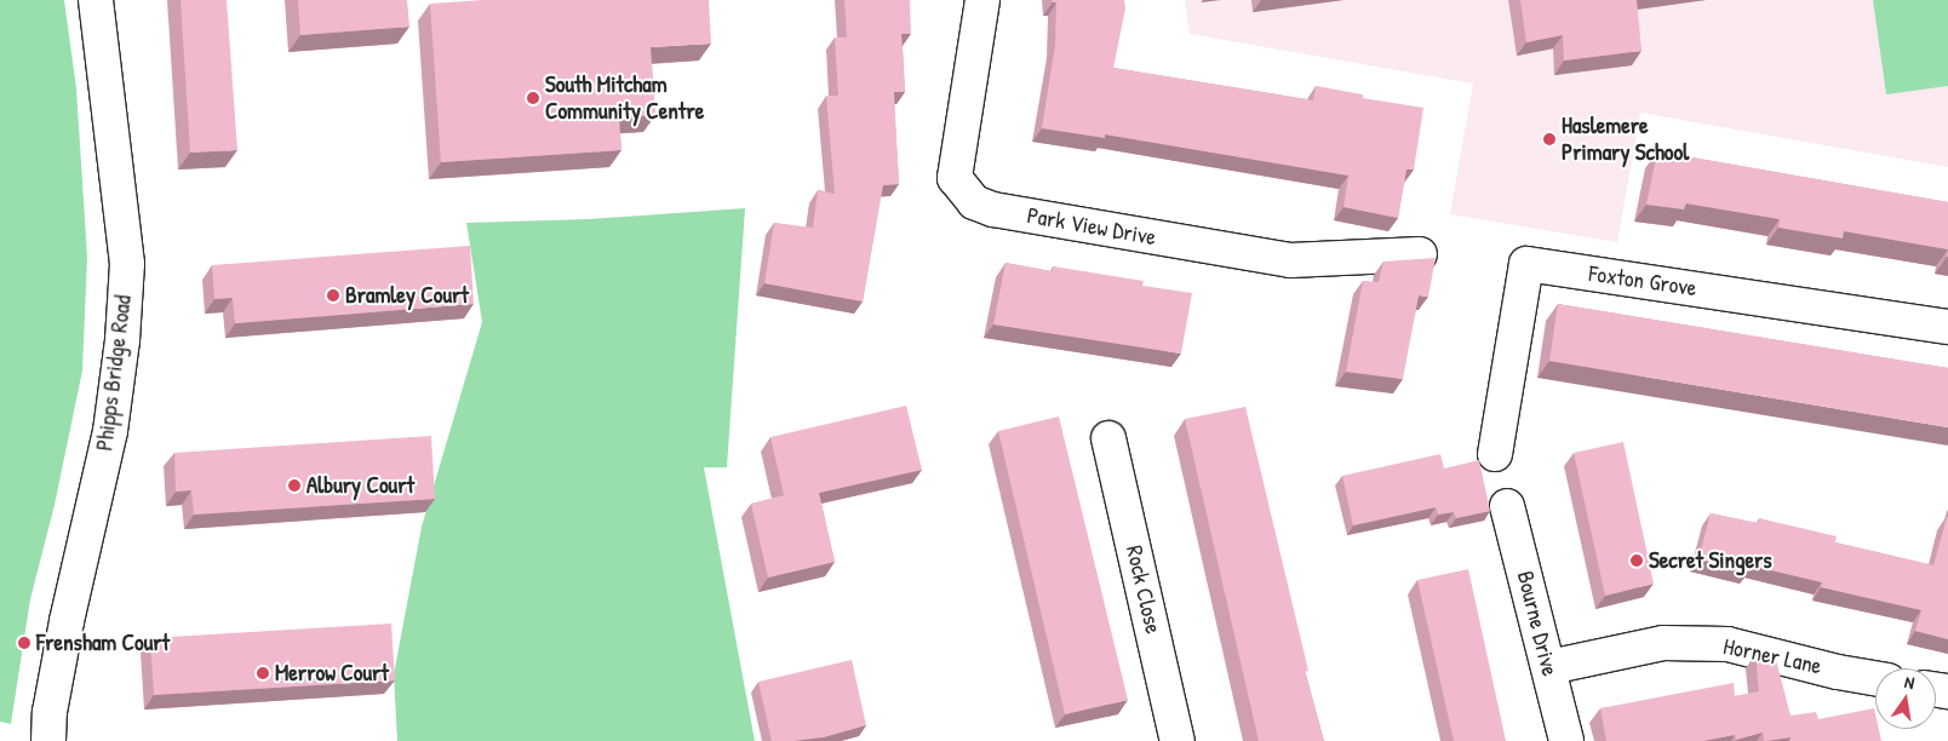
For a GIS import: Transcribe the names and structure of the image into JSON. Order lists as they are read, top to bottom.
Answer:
{
  "streets": {
    "street": [
      "Park View Drive",
      "Foxton Grove",
      "Phipps Bridge Road",
      "Rock Close",
      "Bourne Drive",
      "Horner Lane"
    ]
  },
  "crossings": [
    ["Bourne Drive", "Horner Lane"]
  ],
  "places": [
    "South Mitcham Community Centre",
    "Haslemere Primary School",
    "Bramley Court",
    "Albury Court",
    "Secret Singers",
    "Frensham Court",
    "Merrow Court"
  ],
  "north": "top"
}
